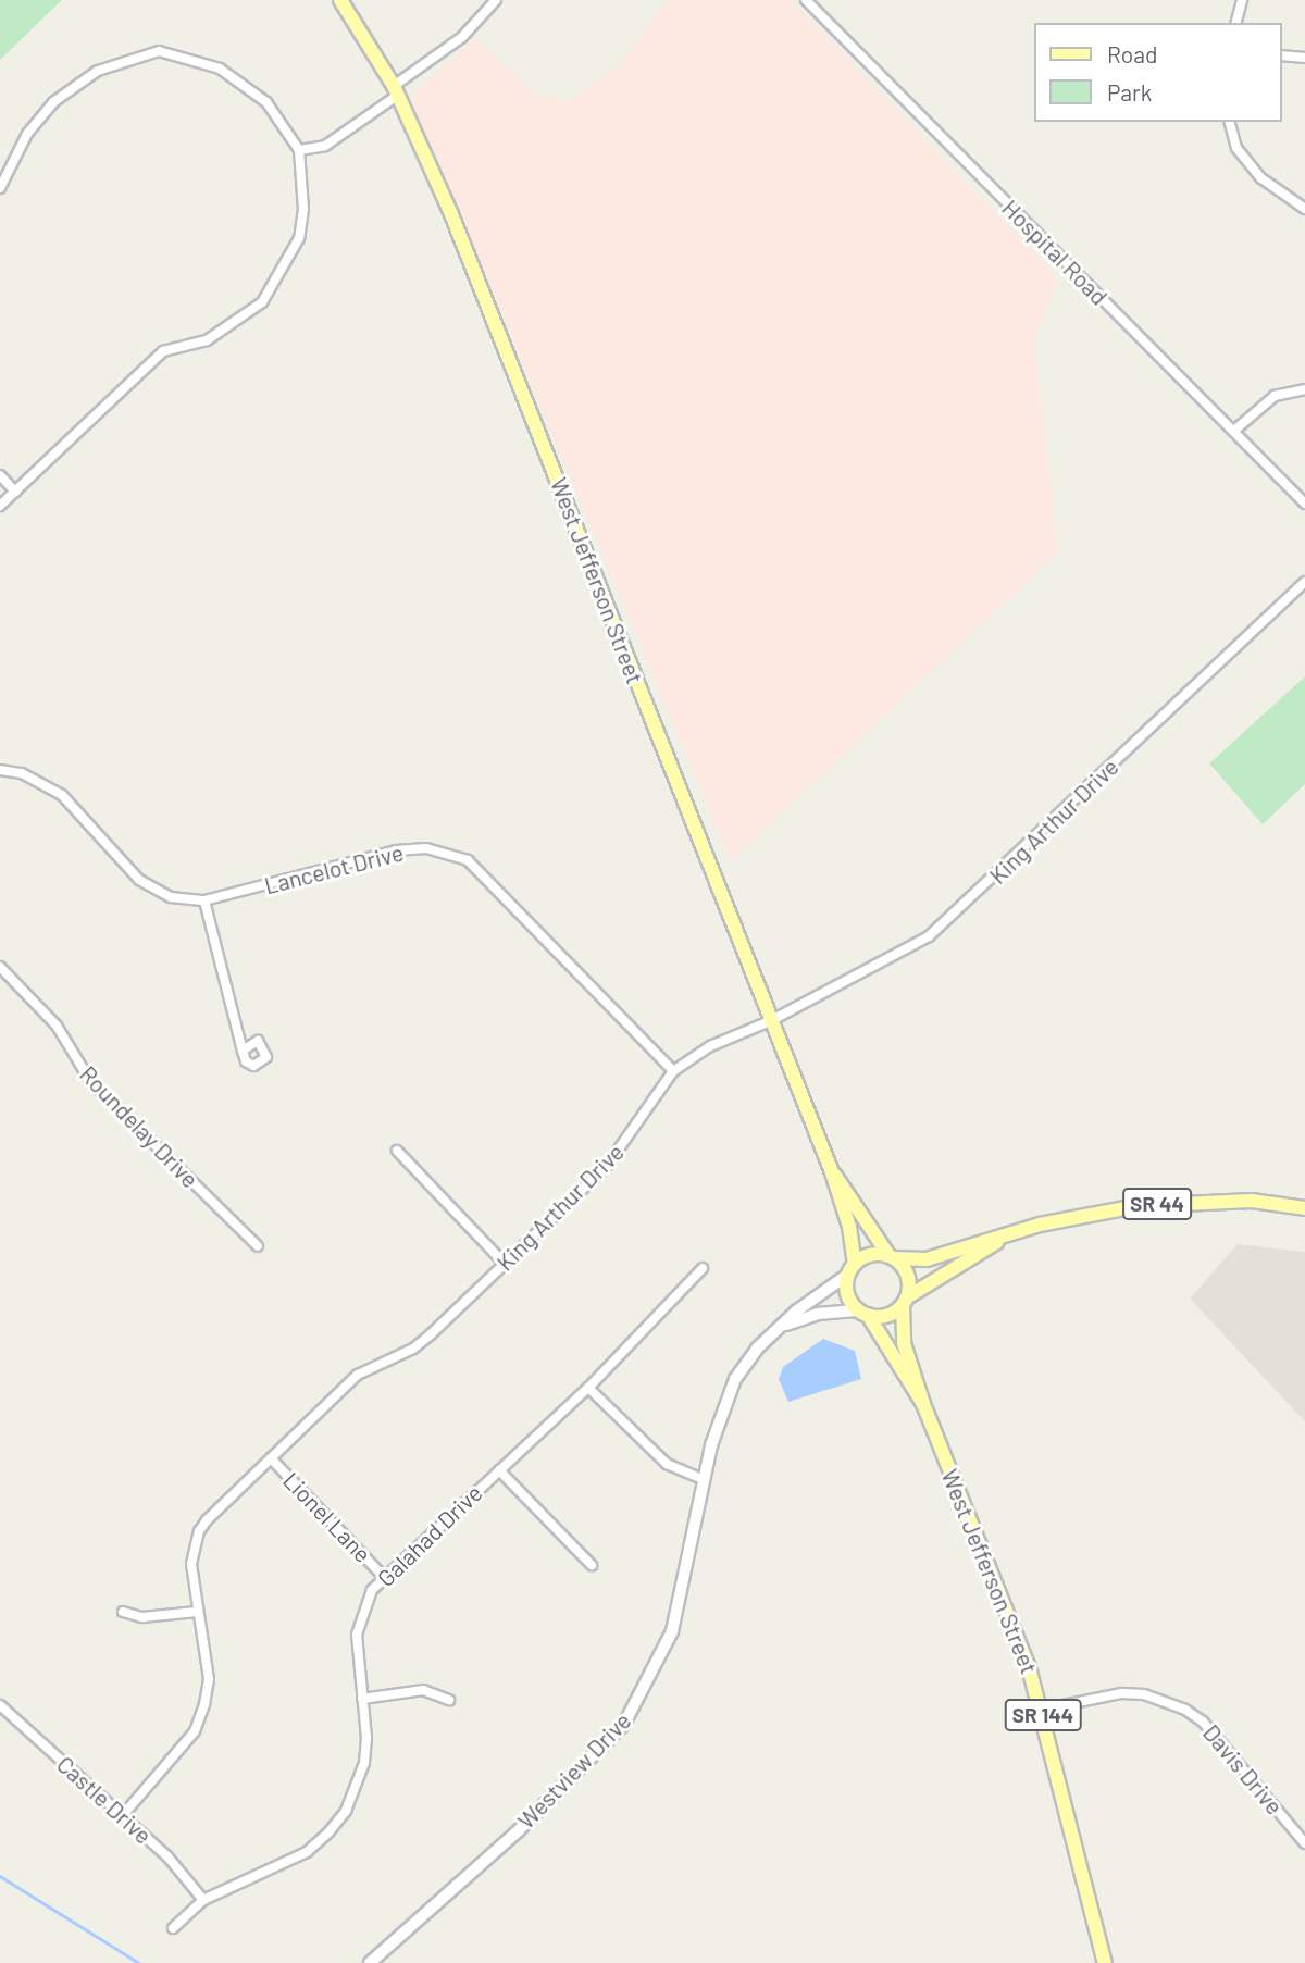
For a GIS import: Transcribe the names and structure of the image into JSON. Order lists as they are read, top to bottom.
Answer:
{
  "streets": {
    "main road": ["West Jefferson Street", "SR 44", "SR 144"],
    "street": [
      "Hospital Road",
      "King Arthur Drive",
      "Lancelot Drive",
      "Roundelay Drive",
      "Lionel Lane",
      "Galahad Drive",
      "Davis Drive",
      "Westview Drive",
      "Castle Drive"
    ]
  },
  "crossings": [
    ["West Jefferson Street", "King Arthur Drive"],
    ["West Jefferson Street", "SR 44"],
    ["West Jefferson Street", "Davis Drive"],
    ["West Jefferson Street", "Westview Drive"],
    ["King Arthur Drive", "Lancelot Drive"],
    ["King Arthur Drive", "Lionel Lane"],
    ["King Arthur Drive", "Castle Drive"],
    ["SR 44", "Westview Drive"],
    ["Lionel Lane", "Galahad Drive"],
    ["Galahad Drive", "Castle Drive"]
  ],
  "legend": ["Road", "Park"]
}
